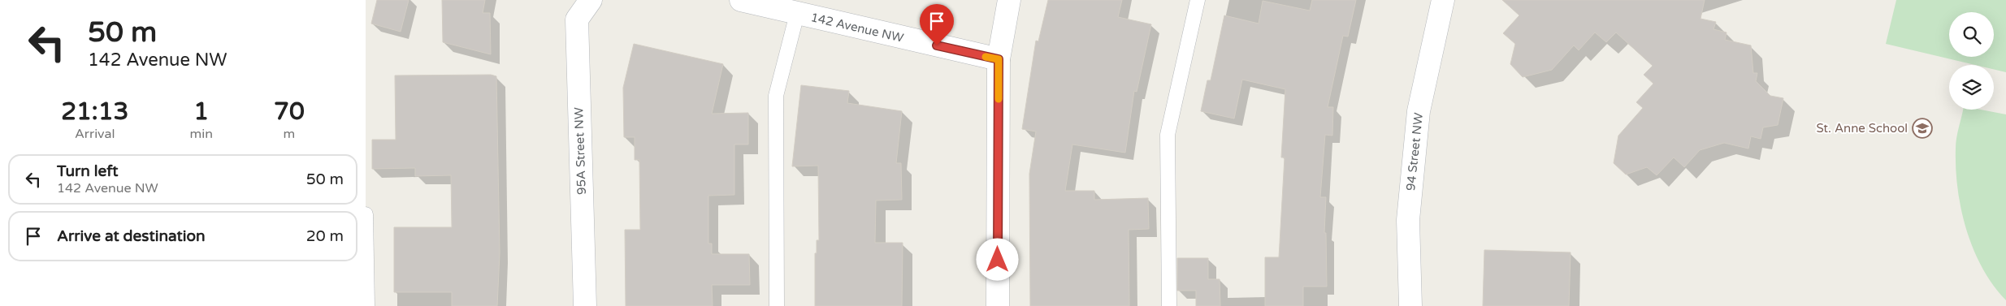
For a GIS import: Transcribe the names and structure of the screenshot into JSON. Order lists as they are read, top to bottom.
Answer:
{
  "streets": {
    "street": ["142 Avenue NW", "95A Street NW", "94 Street NW"]
  },
  "places": {
    "school or university": ["St. Anne School"]
  },
  "page": {
    "turn": ["50 m", "142 Avenue NW"],
    "eta": [
      "21:13",
      "Arrival",
      "1",
      "min",
      "70",
      "m"
    ],
    "list": [
      {
        "name": "Turn left",
        "note": "142 Avenue NW",
        "value": "50 m"
      },
      {
        "name": "Arrive at destination",
        "value": "20 m"
      }
    ]
  }
}
